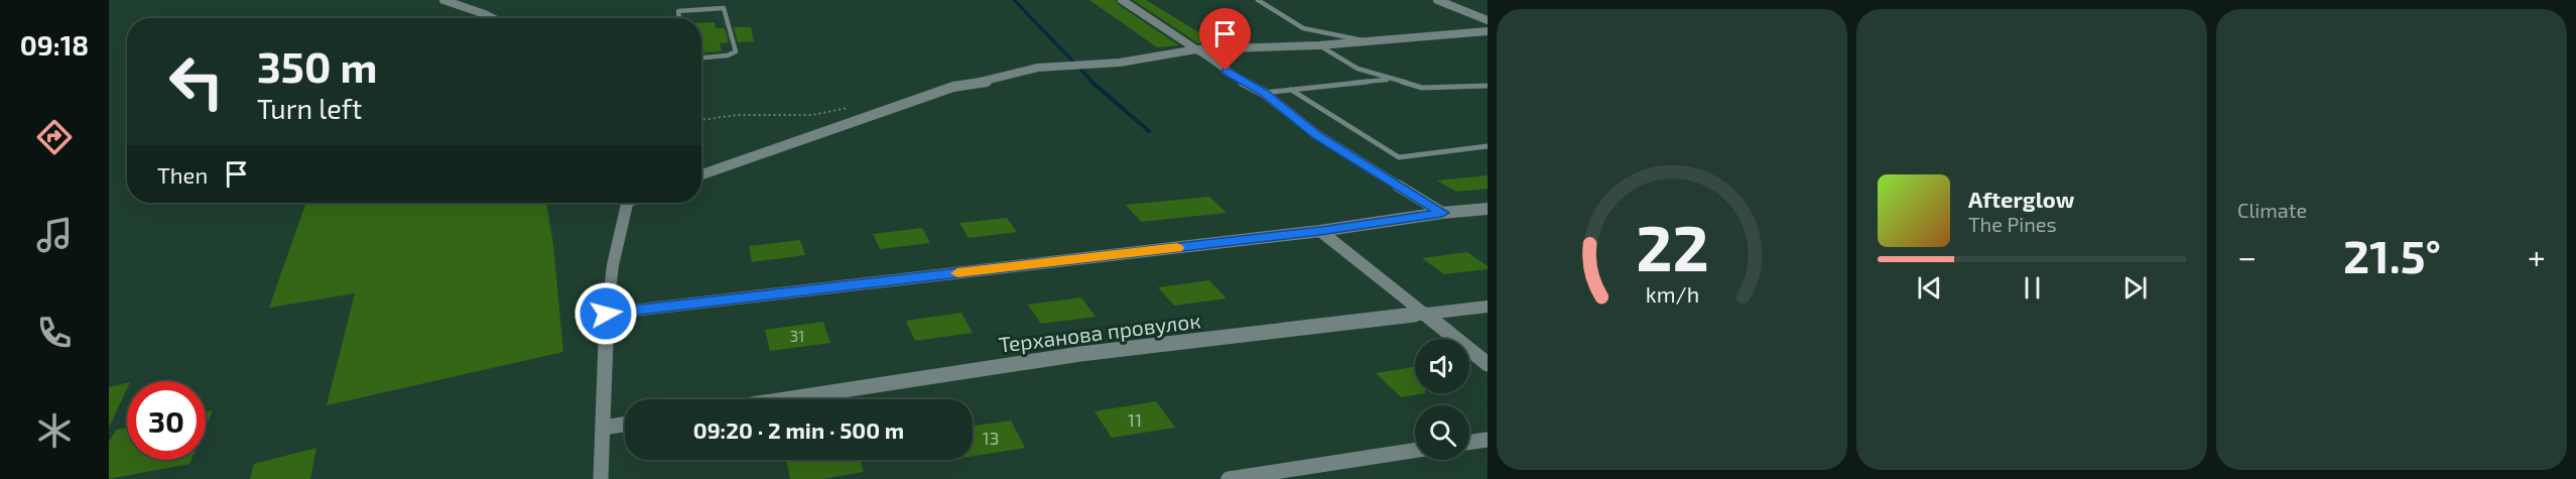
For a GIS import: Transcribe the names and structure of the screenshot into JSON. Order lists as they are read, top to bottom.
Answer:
{
  "streets": {
    "street": ["Терханова провулок"]
  },
  "house_numbers": ["31", "11", "13"],
  "page": {
    "tabs": "09:18",
    "tile": "Climate",
    "turn": ["350 m", "Turn left"],
    "then": "Then",
    "song": ["Afterglow", "The Pines"],
    "heat": ["−", "21.5°", "+"],
    "limit": "30",
    "trip": "09:20 · 2 min · 500 m",
    "gauge": ["22", "km/h"]
  }
}
